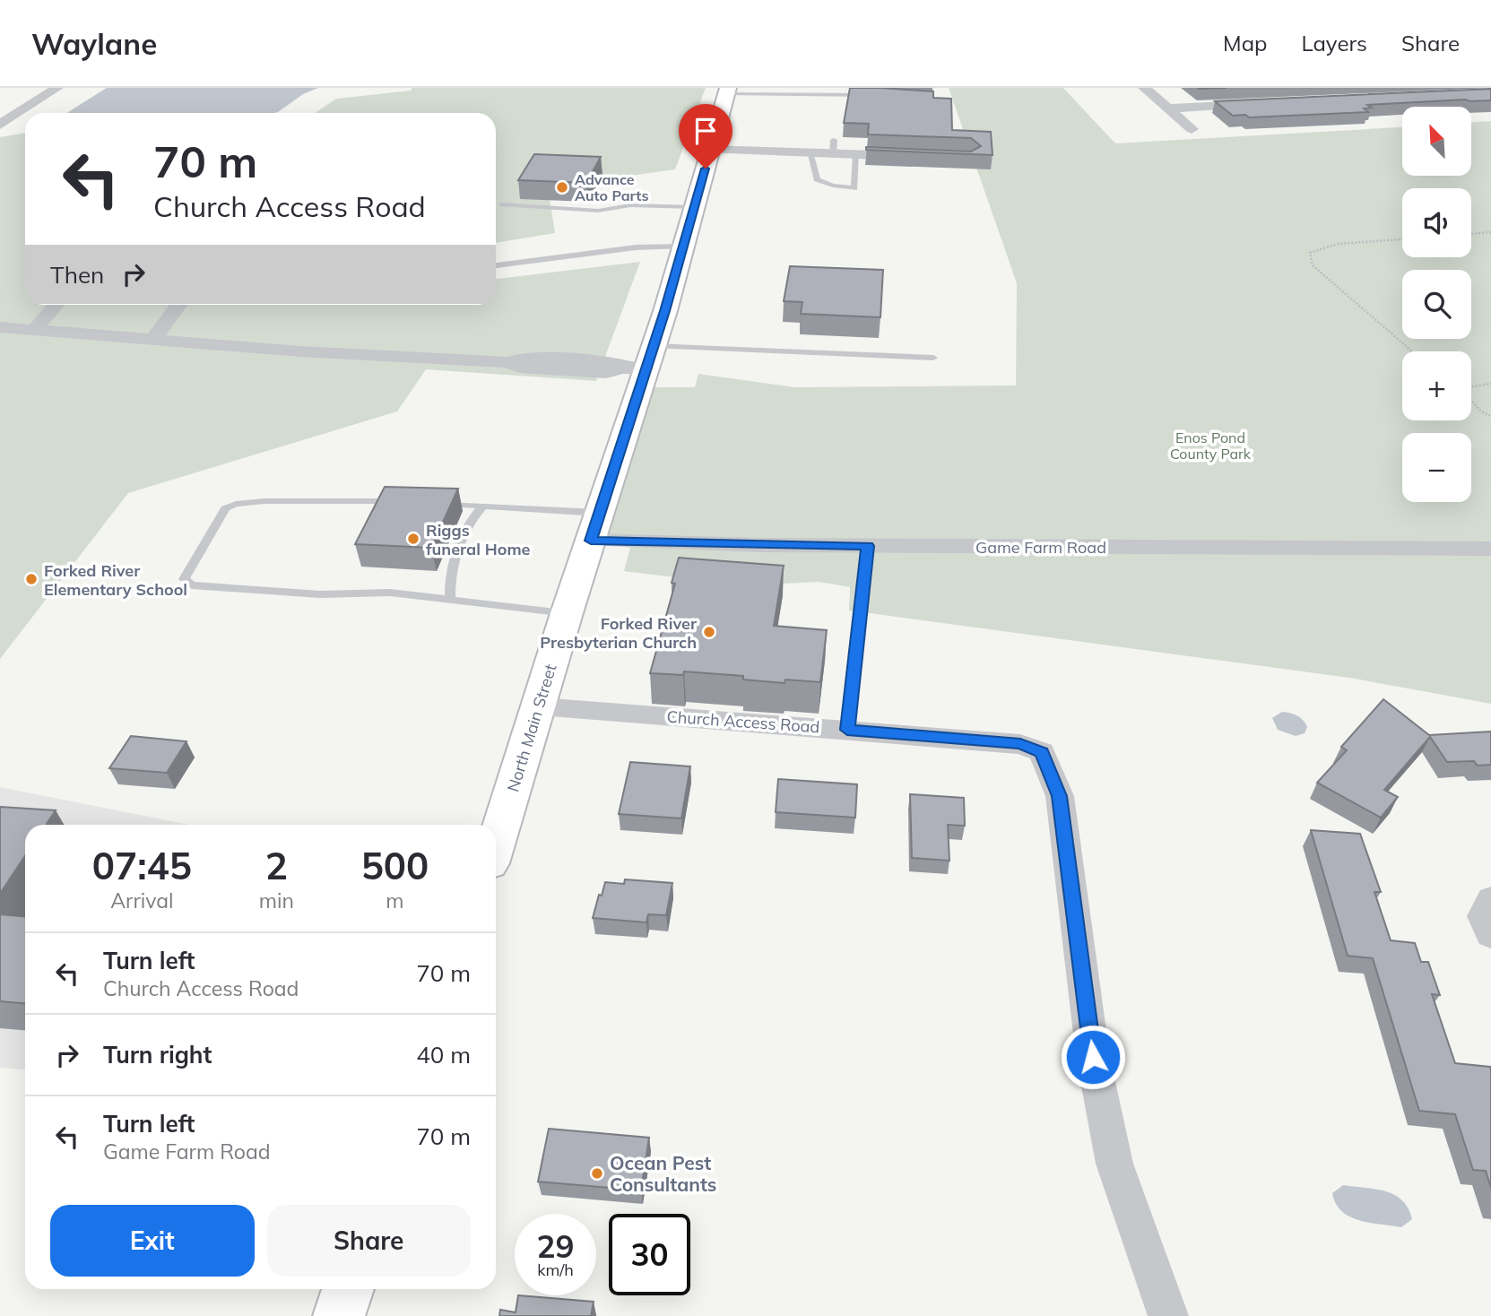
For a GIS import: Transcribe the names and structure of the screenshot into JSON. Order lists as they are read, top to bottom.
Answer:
{
  "streets": {
    "highway": ["North Main Street"],
    "street": ["Game Farm Road", "Church Access Road"]
  },
  "crossings": [
    ["Game Farm Road", "North Main Street"],
    ["Church Access Road", "North Main Street"]
  ],
  "parks": ["Enos Pond County Park"],
  "places": [
    "Advance Auto Parts",
    "Riggs funeral Home",
    "Forked River Elementary School",
    "Forked River Presbyterian Church",
    "Ocean Pest Consultants"
  ],
  "north": "top left",
  "page": {
    "header": "Waylane",
    "nav": ["Map", "Layers", "Share"],
    "map_buttons": ["+", "−"],
    "turn": ["70 m", "Church Access Road"],
    "then": "Then",
    "eta": [
      "07:45",
      "Arrival",
      "2",
      "min",
      "500",
      "m"
    ],
    "list": [
      {
        "name": "Turn left",
        "note": "Church Access Road",
        "value": "70 m"
      },
      {
        "name": "Turn right",
        "value": "40 m"
      },
      {
        "name": "Turn left",
        "note": "Game Farm Road",
        "value": "70 m"
      }
    ],
    "buttons": ["Exit", "Share"],
    "speed": "29 km/h",
    "limit": "30"
  }
}
